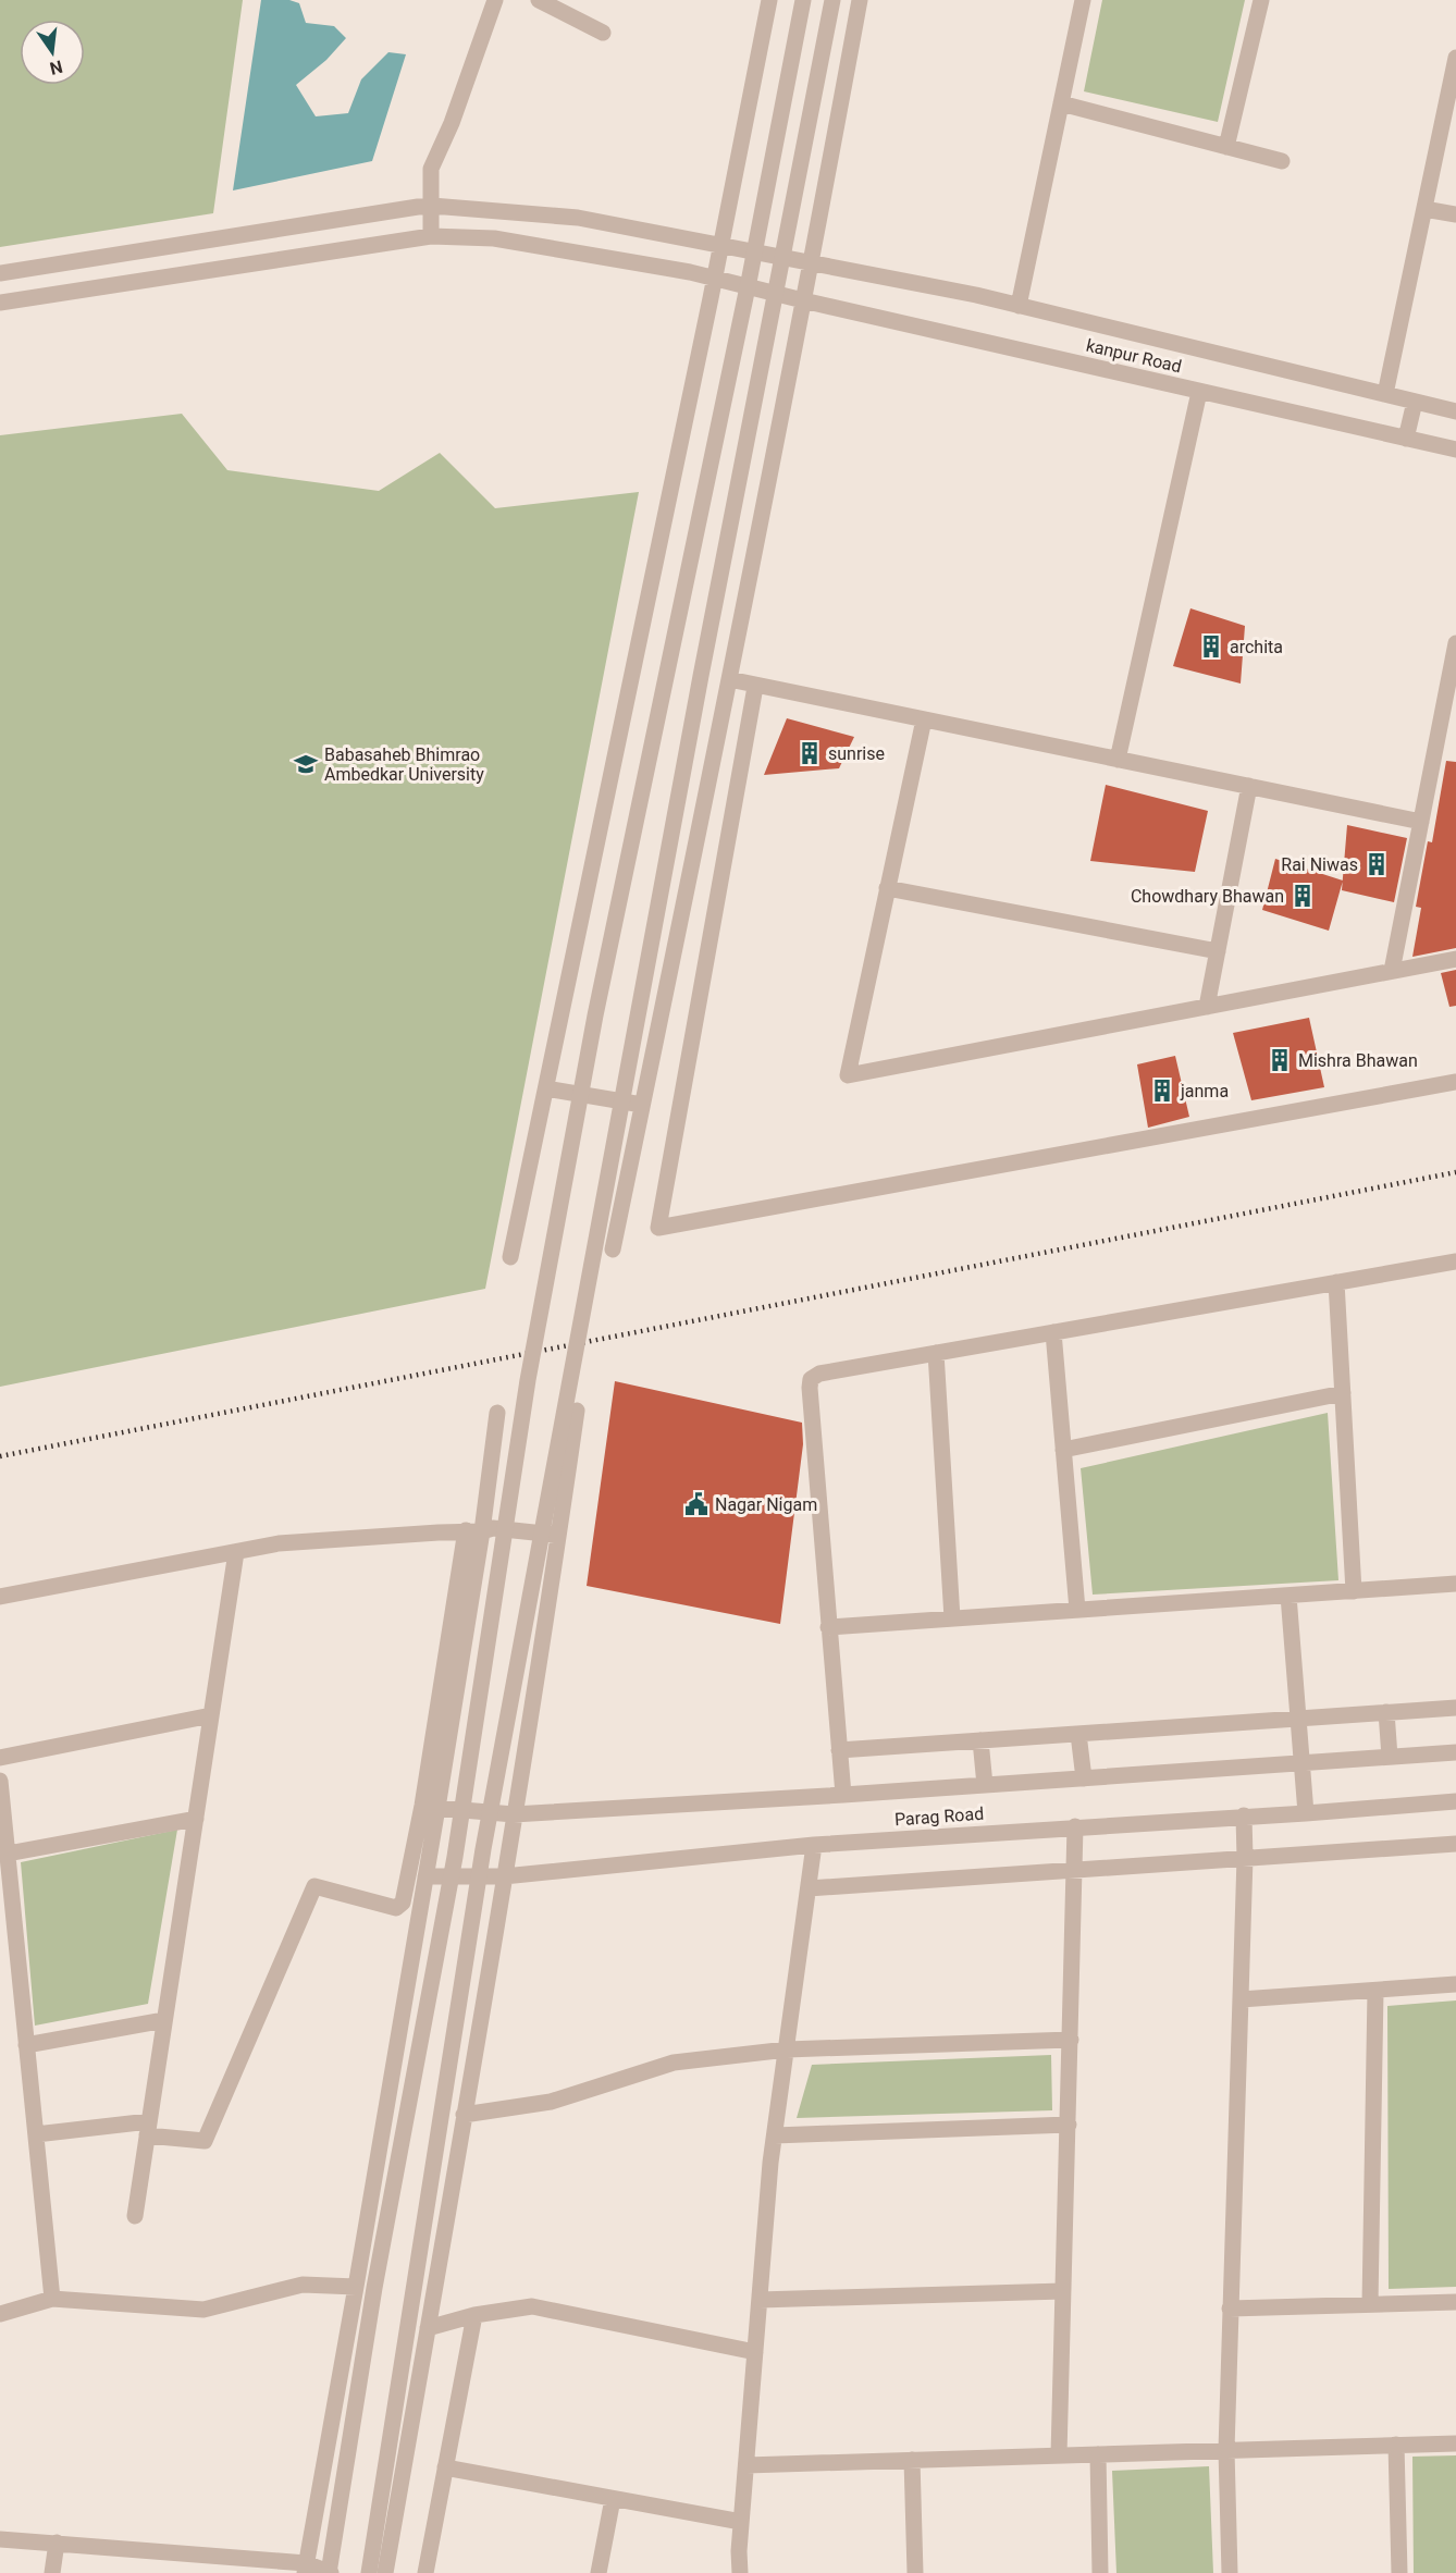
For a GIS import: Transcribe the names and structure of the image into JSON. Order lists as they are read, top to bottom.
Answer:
{
  "streets": {
    "street": ["kanpur Road", "Parag Road"]
  },
  "places": {
    "building": [
      "archita",
      "sunrise",
      "Rai Niwas",
      "Chowdhary Bhawan",
      "Mishra Bhawan",
      "janma"
    ],
    "school or university": ["Babasaheb Bhimrao Ambedkar University"],
    "public building": ["Nagar Nigam"]
  },
  "north": "bottom"
}
